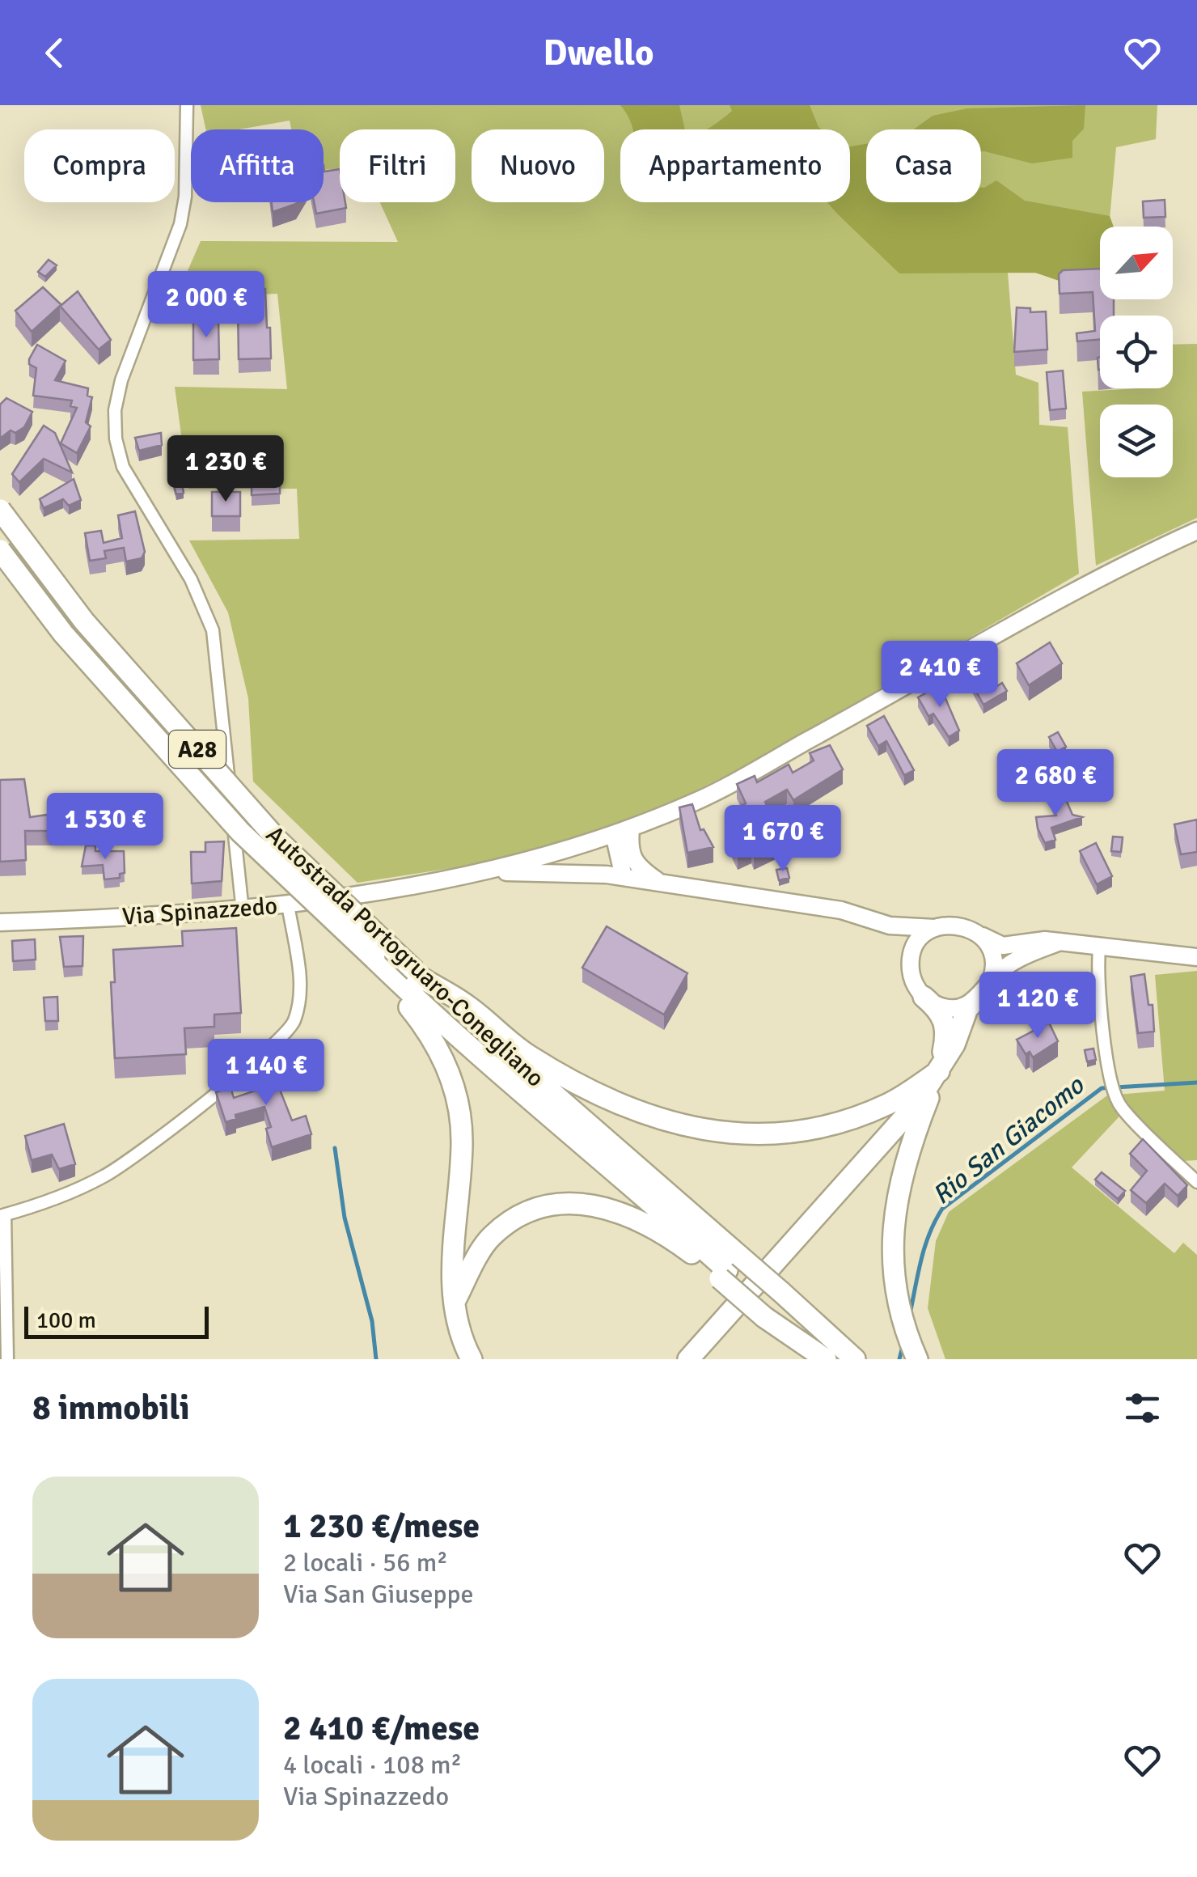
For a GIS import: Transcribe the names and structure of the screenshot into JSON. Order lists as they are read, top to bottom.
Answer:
{
  "streets": {
    "highway": ["A28", "Autostrada Portogruaro-Conegliano"],
    "street": ["Via Spinazzedo"]
  },
  "water": ["Rio San Giacomo"],
  "scale_bar": "100 m",
  "north": "top right",
  "page": {
    "header": "Dwello",
    "chip": [
      "Compra",
      "Affitta",
      "Filtri",
      "Nuovo",
      "Appartamento",
      "Casa"
    ],
    "price": [
      "2 000 €",
      "1 230 €",
      "2 410 €",
      "2 680 €",
      "1 530 €",
      "1 670 €",
      "1 120 €",
      "1 140 €"
    ],
    "scale": "100 m",
    "heading": "8 immobili",
    "list": [
      {
        "name": "1 230 €/mese",
        "note": "2 locali · 56 m² · Via San Giuseppe"
      },
      {
        "name": "2 410 €/mese",
        "note": "4 locali · 108 m² · Via Spinazzedo"
      }
    ]
  }
}
